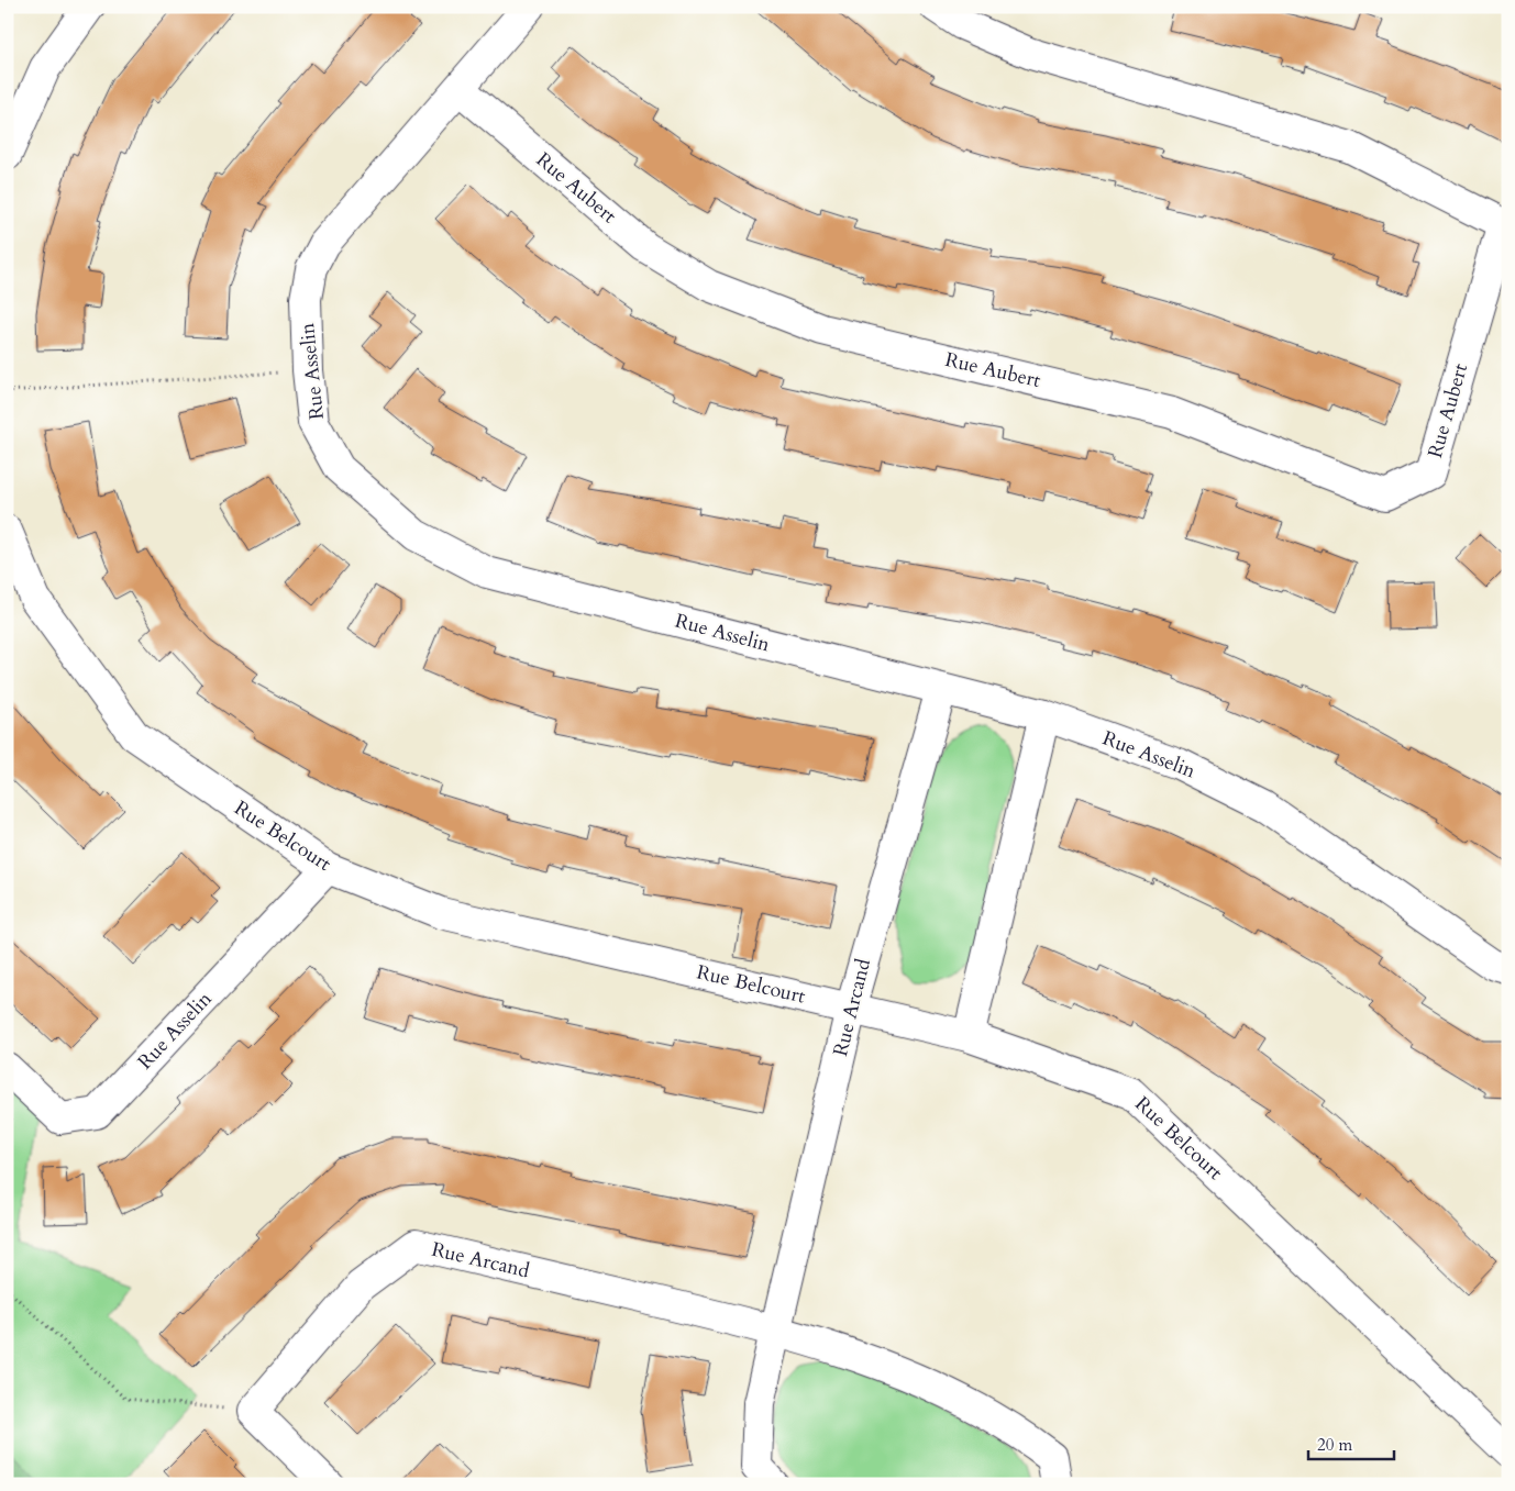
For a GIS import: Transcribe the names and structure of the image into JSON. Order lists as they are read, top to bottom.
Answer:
{
  "streets": {
    "street": [
      "Rue Aubert",
      "Rue Asselin",
      "Rue Belcourt",
      "Rue Arcand"
    ]
  },
  "crossings": [
    ["Rue Aubert", "Rue Asselin"],
    ["Rue Asselin", "Rue Belcourt"],
    ["Rue Asselin", "Rue Arcand"],
    ["Rue Belcourt", "Rue Arcand"]
  ],
  "scale_bar": "20 m"
}
